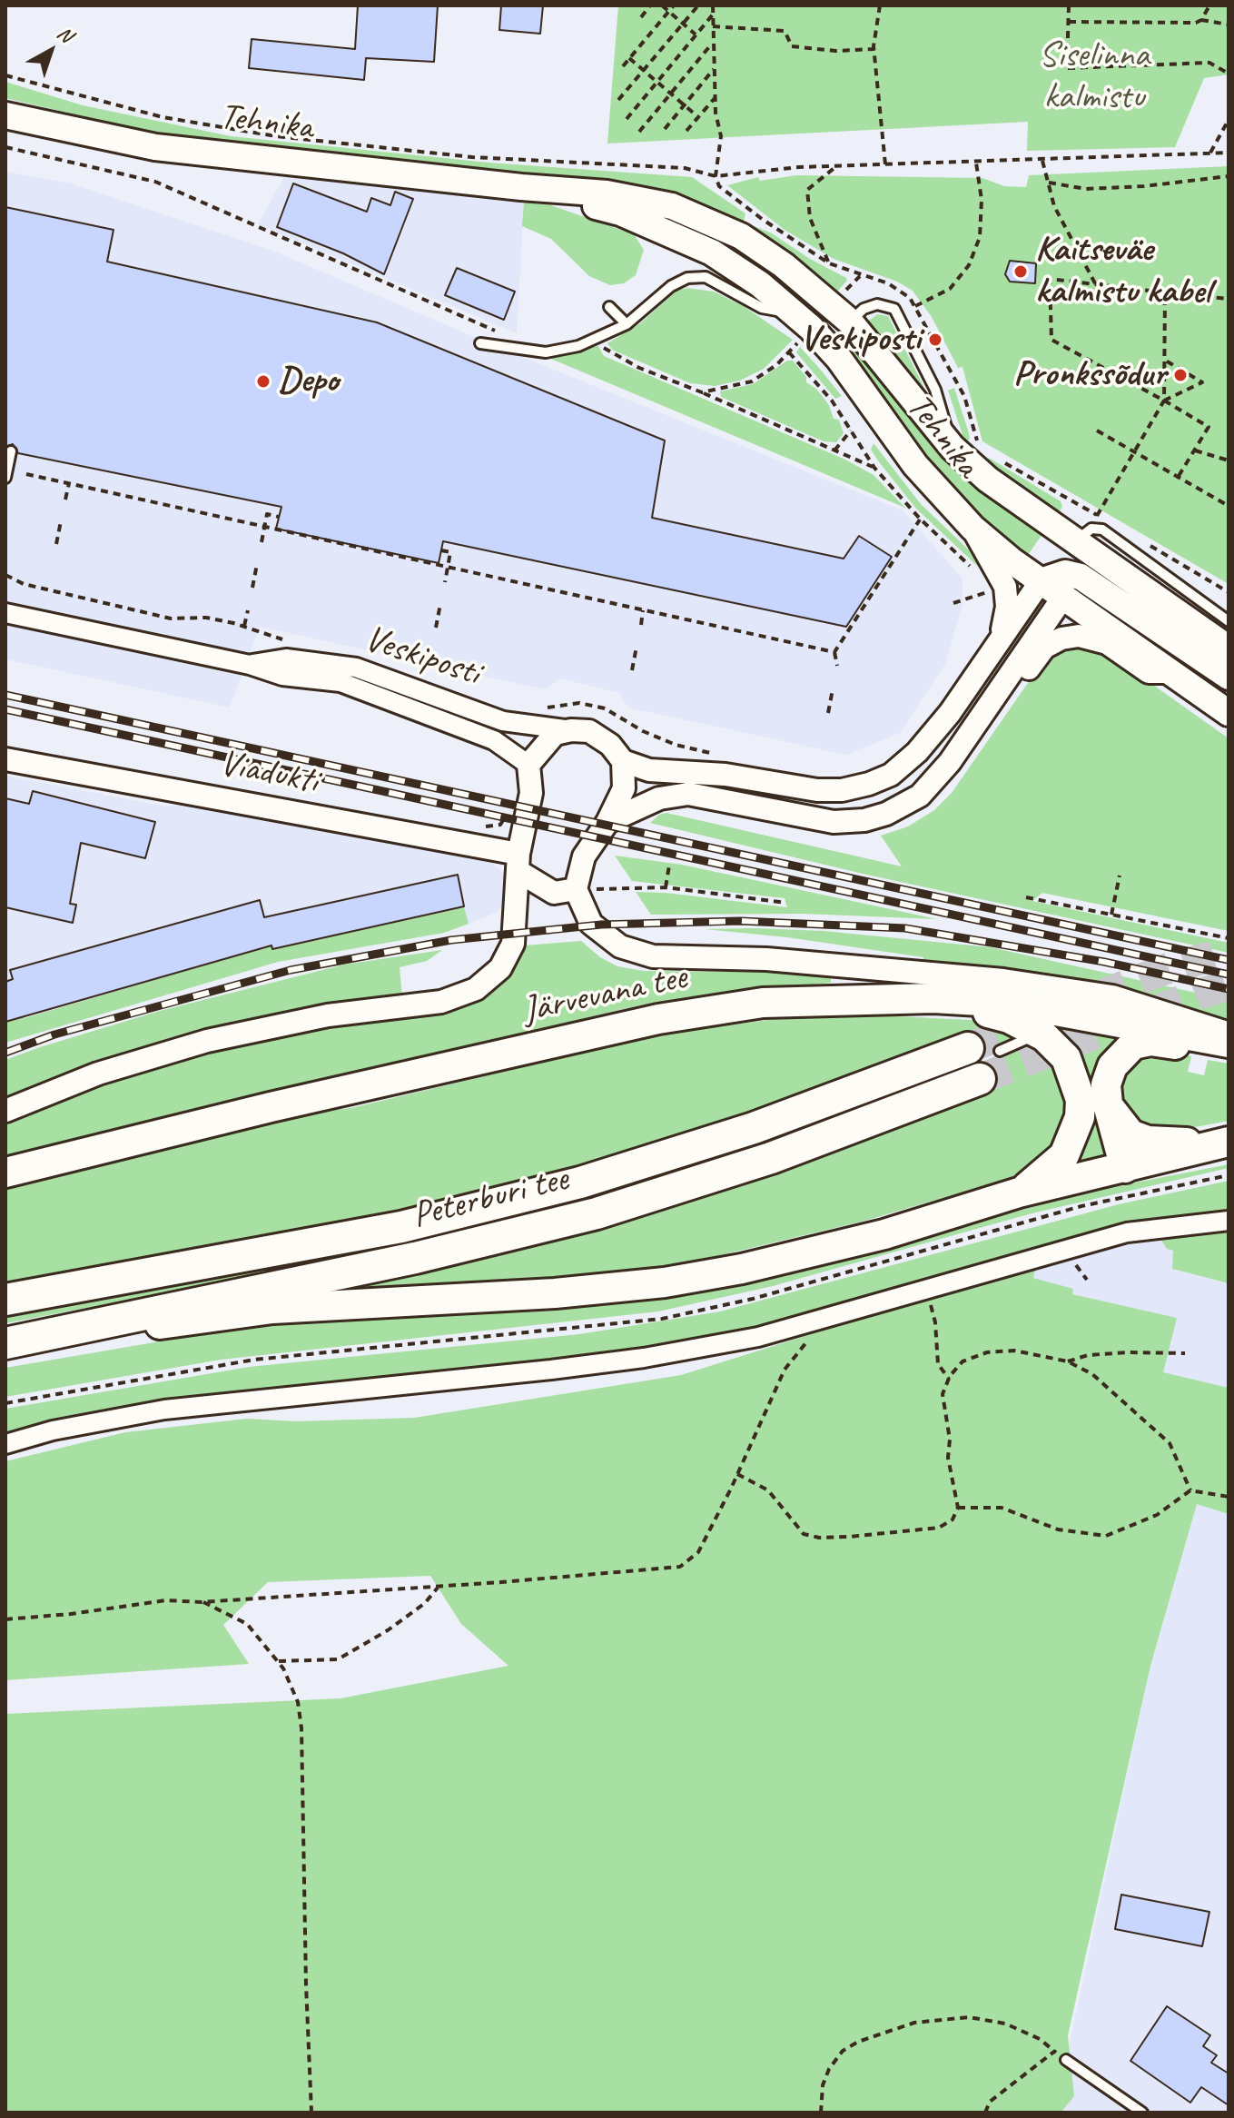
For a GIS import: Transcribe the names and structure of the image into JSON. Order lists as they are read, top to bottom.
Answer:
{
  "streets": {
    "highway": ["Peterburi tee"],
    "main road": ["Tehnika", "Järvevana tee"],
    "street": ["Veskiposti", "Viadukti"]
  },
  "parks": ["Siselinna kalmistu"],
  "places": [
    "Kaitseväe kalmistu kabel",
    "Veskiposti",
    "Pronkssõdur",
    "Depo"
  ],
  "north": "top right"
}
